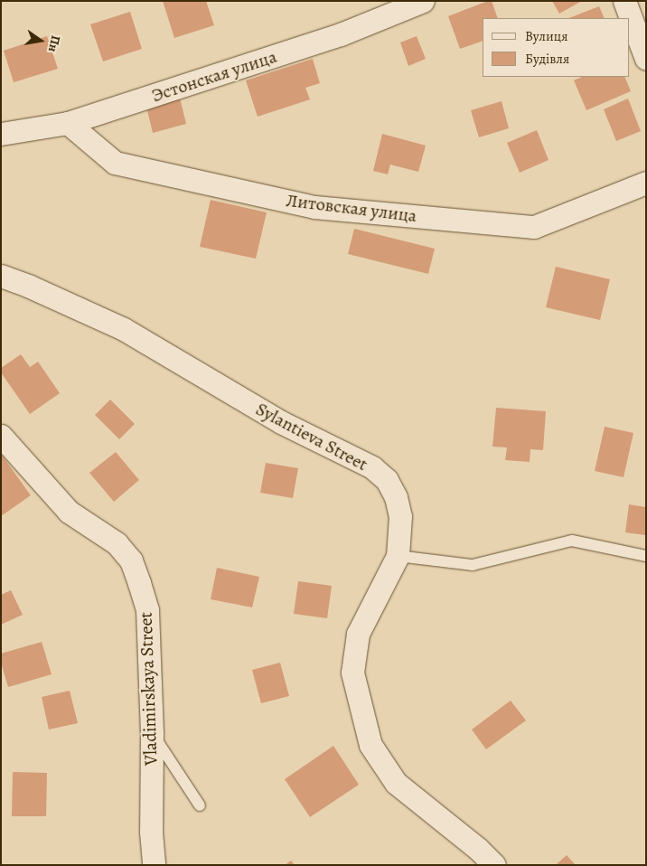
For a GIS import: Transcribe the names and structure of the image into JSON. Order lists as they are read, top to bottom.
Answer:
{
  "streets": {
    "street": [
      "Эстонская улица",
      "Литовская улица",
      "Sylantieva Street",
      "Vladimirskaya Street"
    ]
  },
  "crossings": [
    ["Эстонская улица", "Литовская улица"]
  ],
  "legend": ["Вулиця", "Будівля"],
  "north": "right"
}
